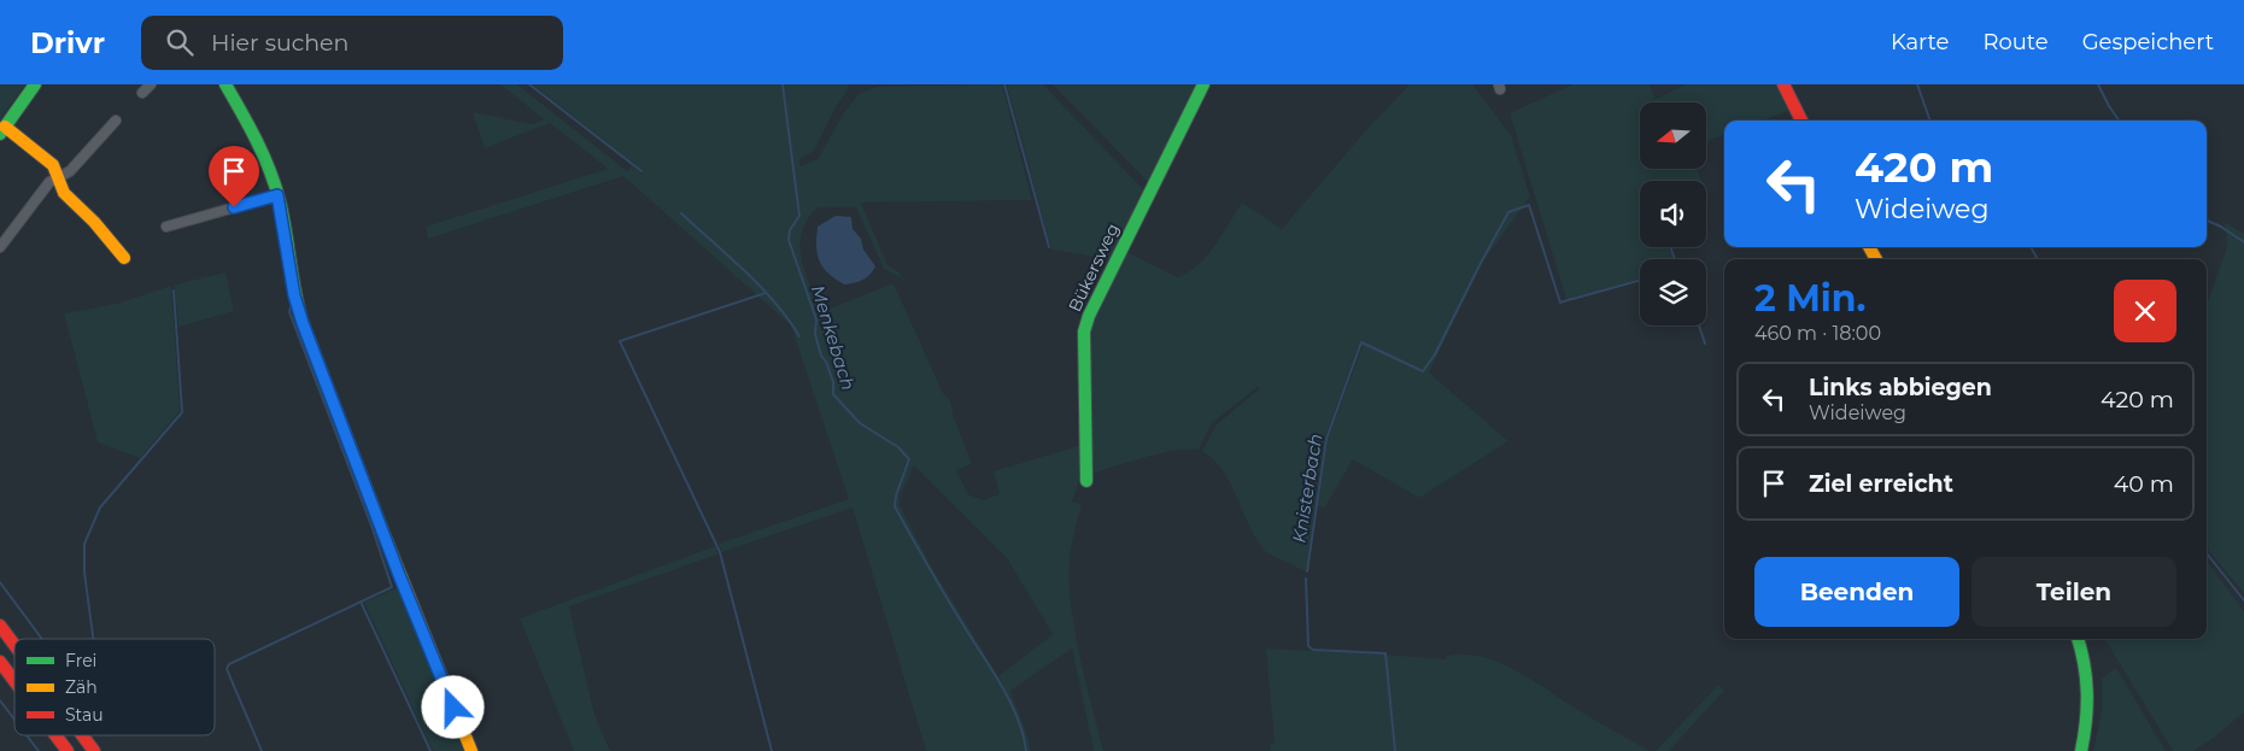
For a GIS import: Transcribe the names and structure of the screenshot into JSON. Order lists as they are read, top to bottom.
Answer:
{
  "streets": {
    "main road": ["Bükersweg"]
  },
  "water": ["Menkebach", "Knisterbach"],
  "legend": ["Frei", "Zäh", "Stau"],
  "north": "left",
  "page": {
    "header": "Drivr",
    "search": "Hier suchen",
    "nav": ["Karte", "Route", "Gespeichert"],
    "turn": ["420 m", "Wideiweg"],
    "heading": ["2 Min.", "460 m · 18:00"],
    "list": [
      {
        "name": "Links abbiegen",
        "note": "Wideiweg",
        "value": "420 m"
      },
      {
        "name": "Ziel erreicht",
        "value": "40 m"
      }
    ],
    "buttons": ["Beenden", "Teilen"]
  }
}
